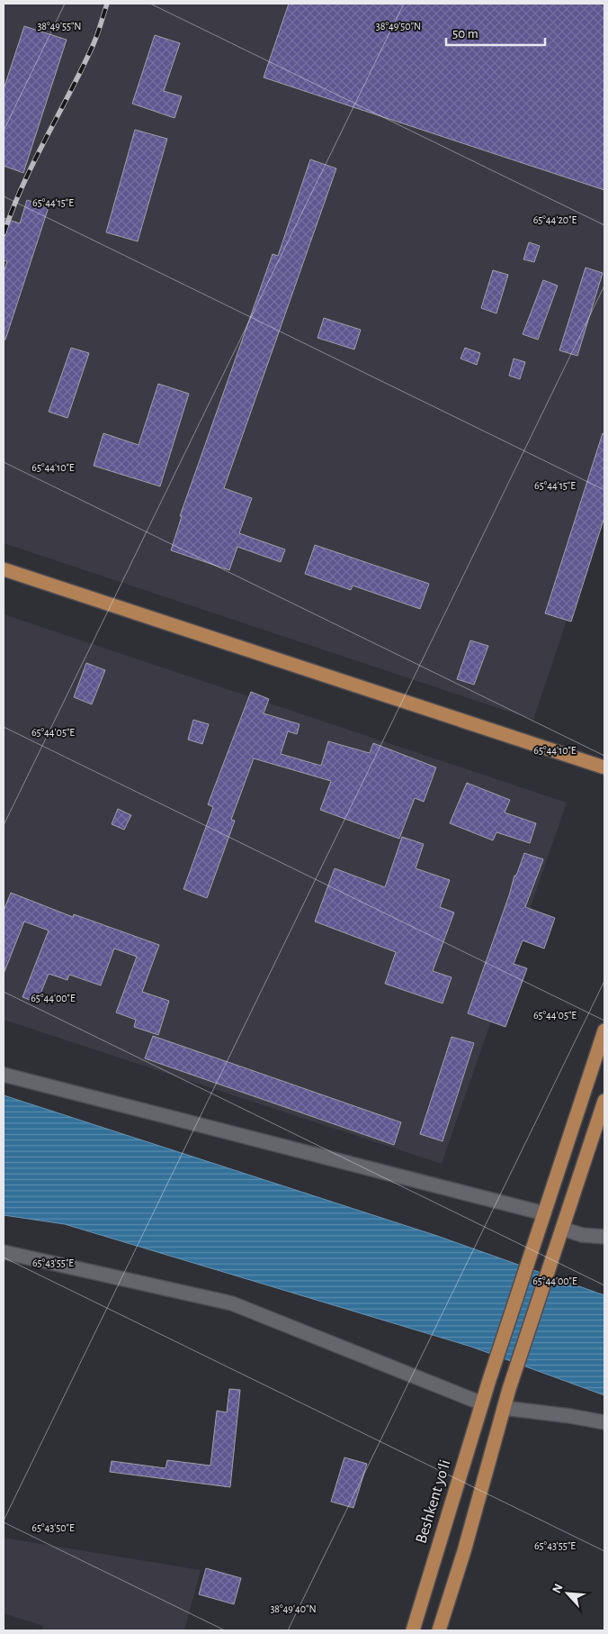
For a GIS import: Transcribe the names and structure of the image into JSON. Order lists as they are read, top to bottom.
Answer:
{
  "streets": {
    "main road": ["Beshkent yoʻli"]
  },
  "scale_bar": "50 m",
  "north": "top left",
  "coordinates": [
    "38°49'55\"N",
    "38°49'50\"N",
    "65°44'15\"E",
    "65°44'20\"E",
    "65°44'10\"E",
    "65°44'05\"E",
    "65°44'00\"E",
    "65°43'55\"E",
    "65°43'50\"E",
    "38°49'40\"N"
  ]
}
